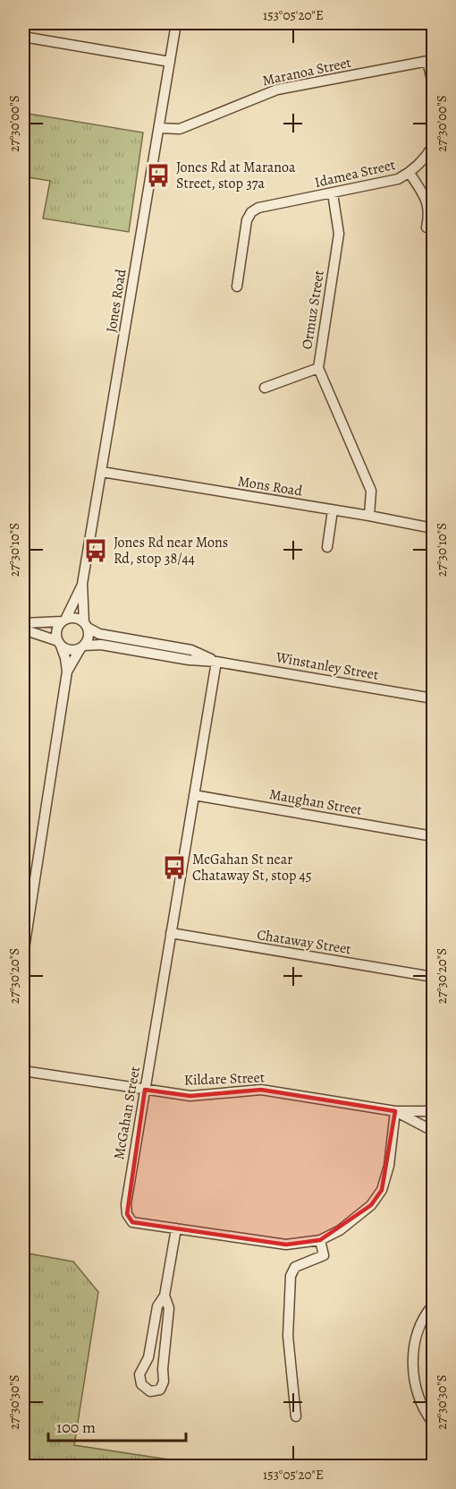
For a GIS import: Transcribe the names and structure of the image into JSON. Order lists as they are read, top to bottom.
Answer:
{
  "streets": {
    "street": [
      "Maranoa Street",
      "Idamea Street",
      "Jones Road",
      "Ormuz Street",
      "Mons Road",
      "Winstanley Street",
      "Maughan Street",
      "Chataway Street",
      "Kildare Street",
      "McGahan Street"
    ]
  },
  "crossings": [
    ["Maranoa Street", "Jones Road"],
    ["Idamea Street", "Ormuz Street"],
    ["Jones Road", "Mons Road"],
    ["Jones Road", "Winstanley Street"],
    ["Ormuz Street", "Mons Road"],
    ["Winstanley Street", "McGahan Street"],
    ["Maughan Street", "McGahan Street"],
    ["Chataway Street", "McGahan Street"],
    ["Kildare Street", "McGahan Street"]
  ],
  "places": {
    "bus stop": ["Jones Rd at Maranoa Street, stop 37a", "Jones Rd near Mons Rd, stop 38/44", "McGahan St near Chataway St, stop 45"]
  },
  "scale_bar": "100 m",
  "coordinates": [
    "153°05'20\"E",
    "27°30'00\"S",
    "27°30'10\"S",
    "27°30'20\"S",
    "27°30'30\"S"
  ]
}
